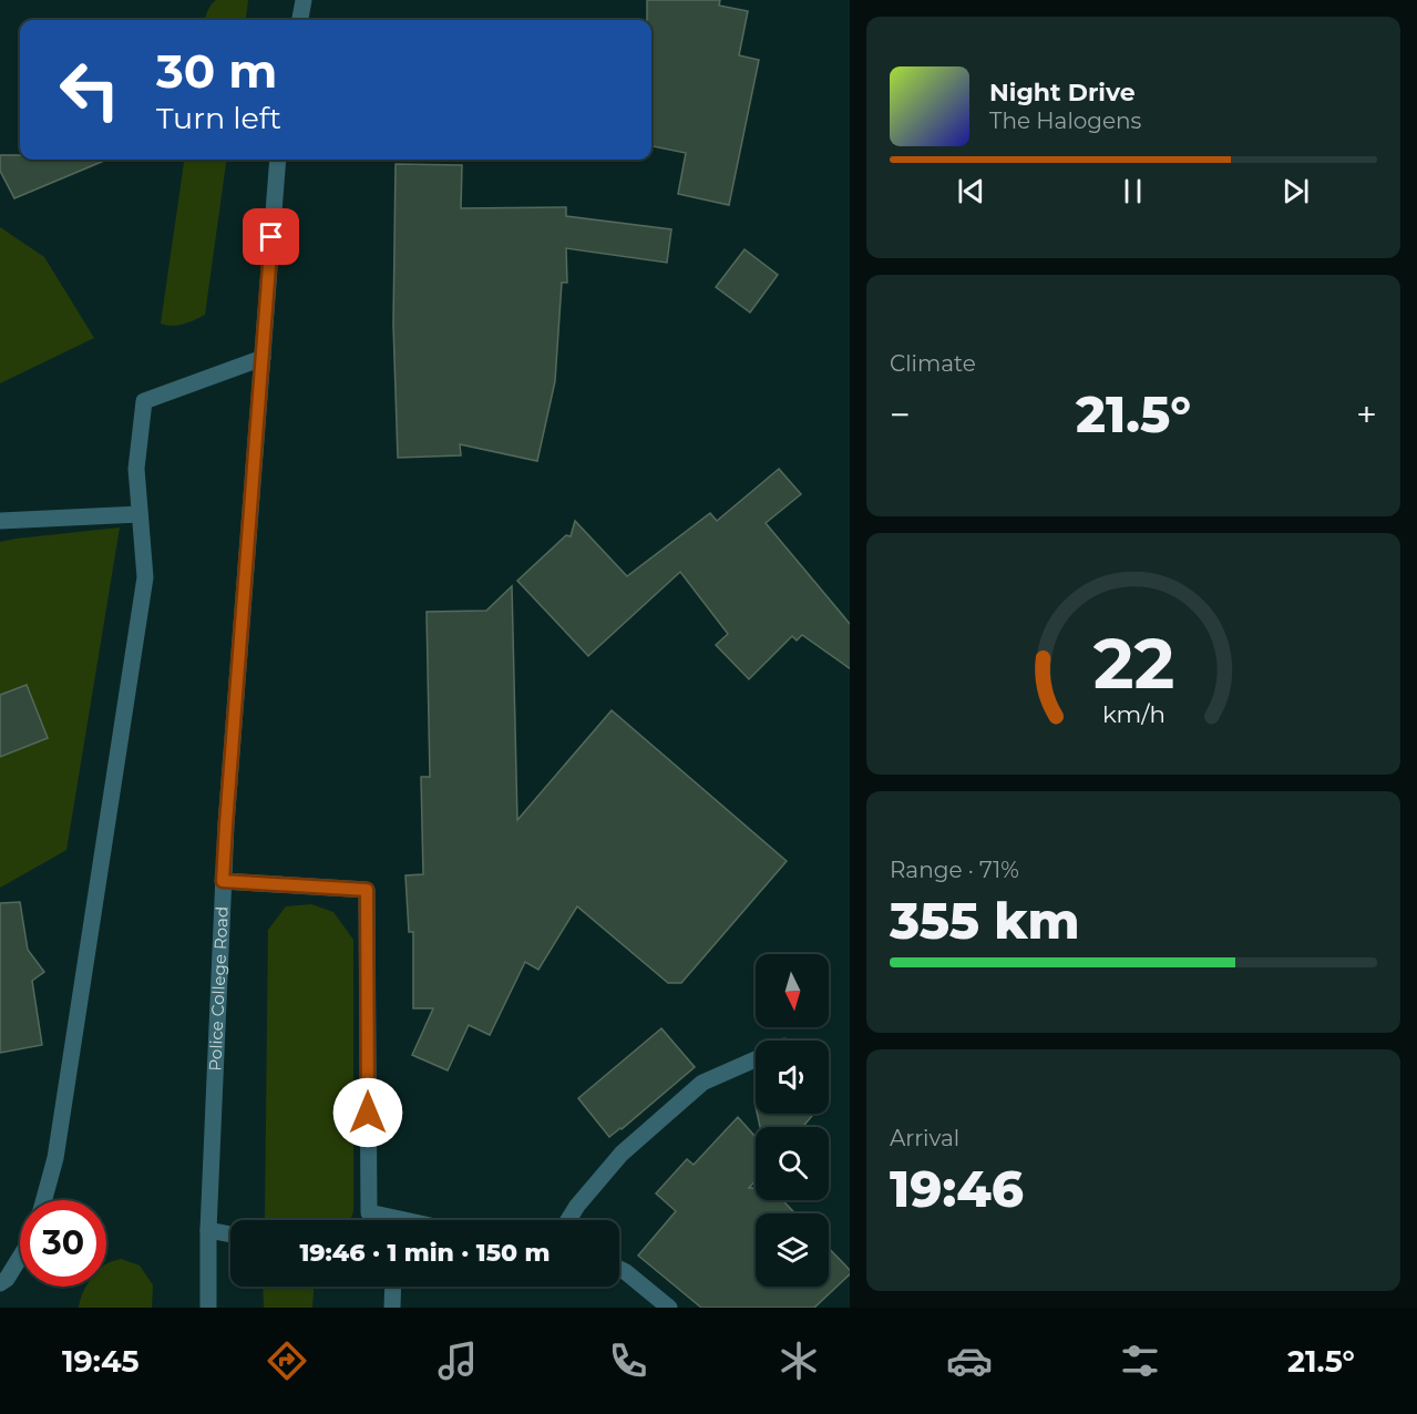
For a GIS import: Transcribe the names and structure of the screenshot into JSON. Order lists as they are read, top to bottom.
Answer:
{
  "streets": {
    "street": ["Police College Road"]
  },
  "north": "bottom",
  "page": {
    "turn": ["30 m", "Turn left"],
    "song": ["Night Drive", "The Halogens"],
    "tile": [
      "Climate",
      ["Range · 71%", "355 km"],
      ["Arrival", "19:46"]
    ],
    "heat": ["−", "21.5°", "+"],
    "limit": "30",
    "trip": "19:46 · 1 min · 150 m",
    "tabs": ["19:45", "21.5°"],
    "gauge": ["22", "km/h"]
  }
}
